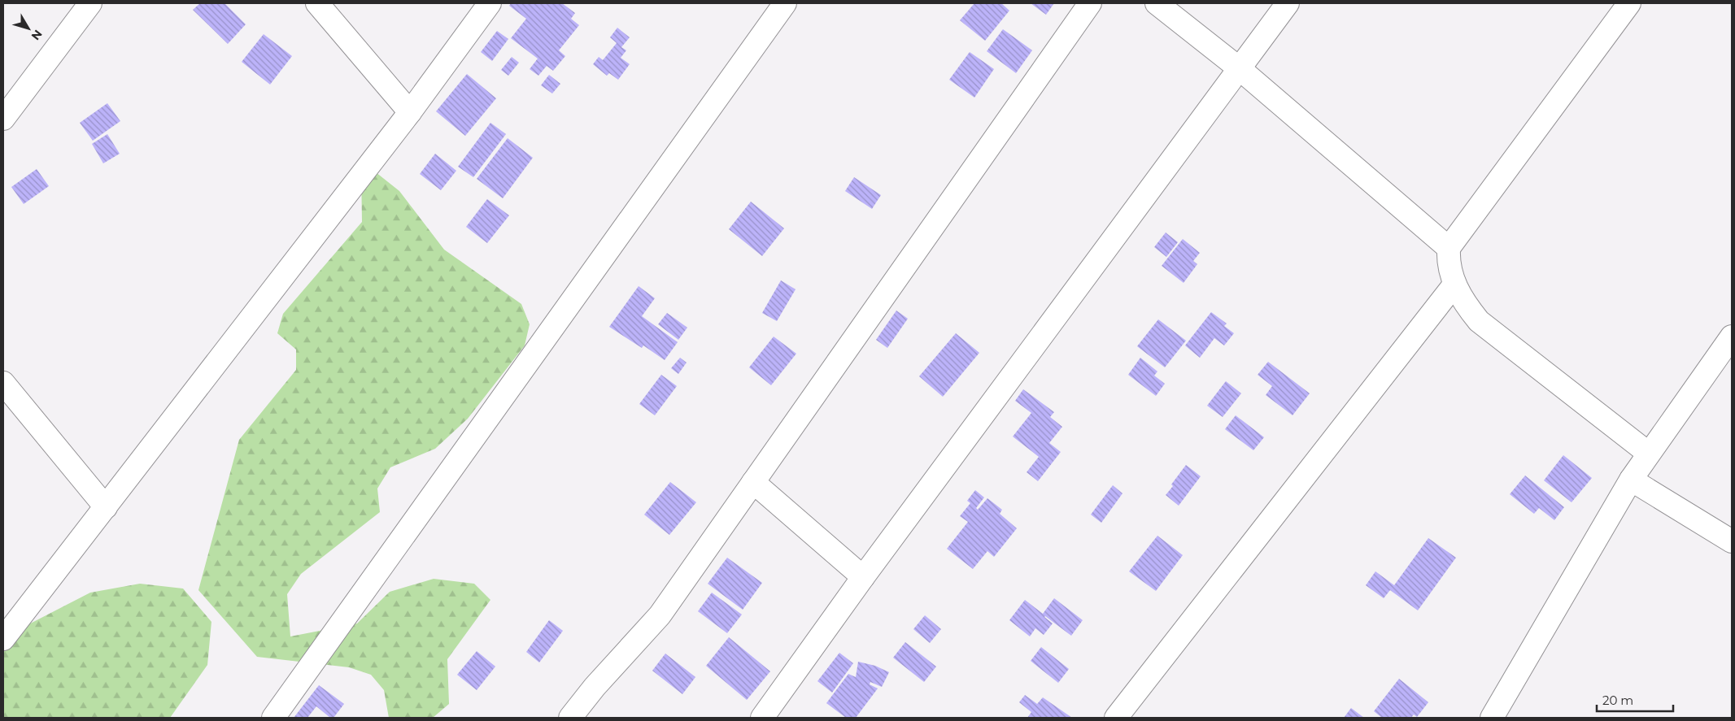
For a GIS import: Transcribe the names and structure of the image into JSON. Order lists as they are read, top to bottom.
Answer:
{
  "scale_bar": "20 m",
  "north": "bottom right"
}
